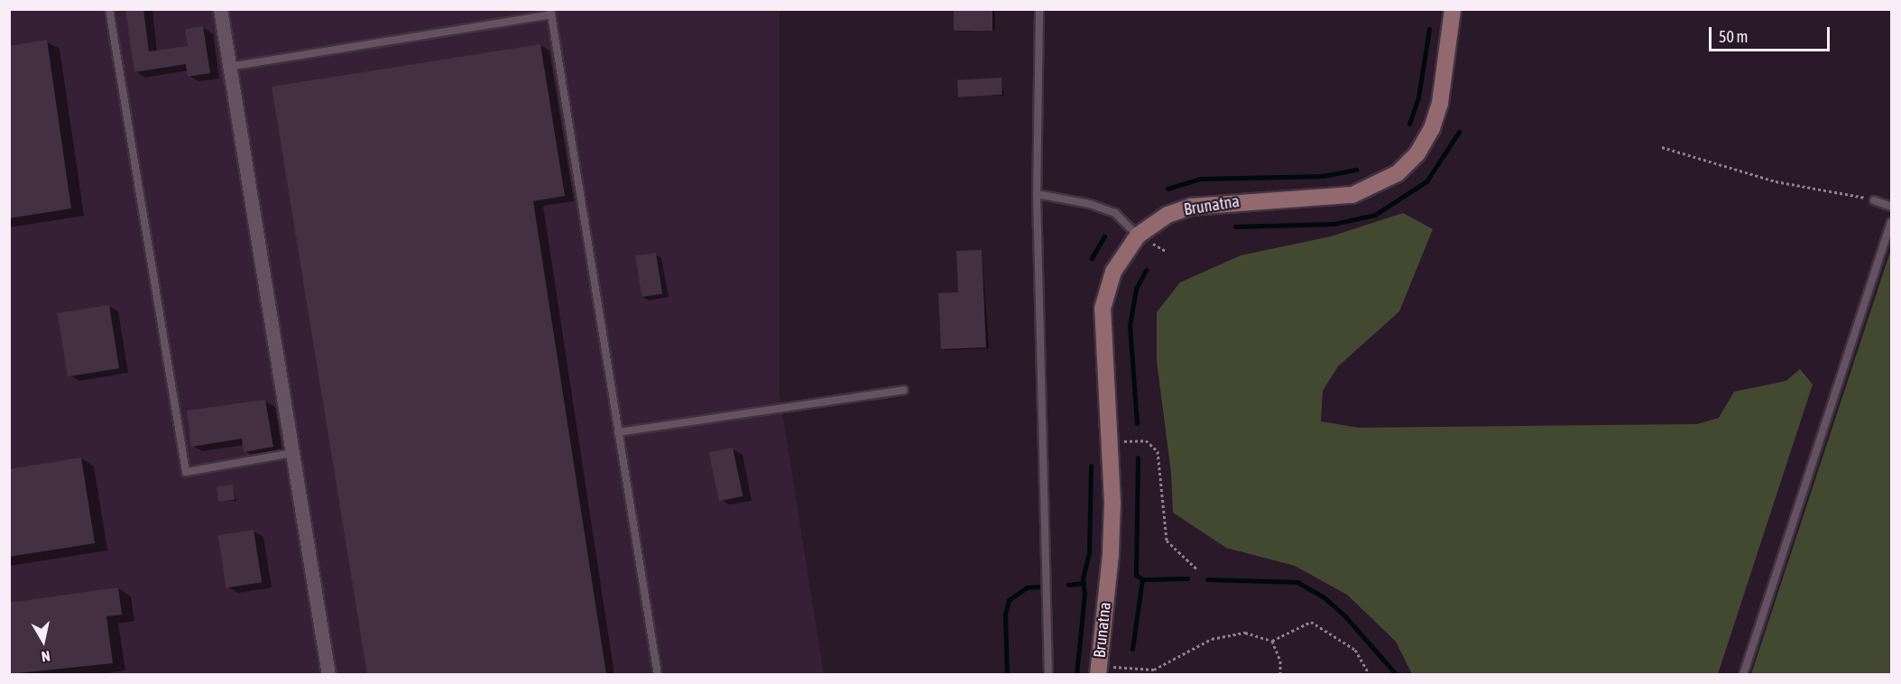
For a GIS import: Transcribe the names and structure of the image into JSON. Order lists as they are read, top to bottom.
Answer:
{
  "streets": {
    "street": ["Brunatna"]
  },
  "scale_bar": "50 m",
  "north": "bottom"
}
